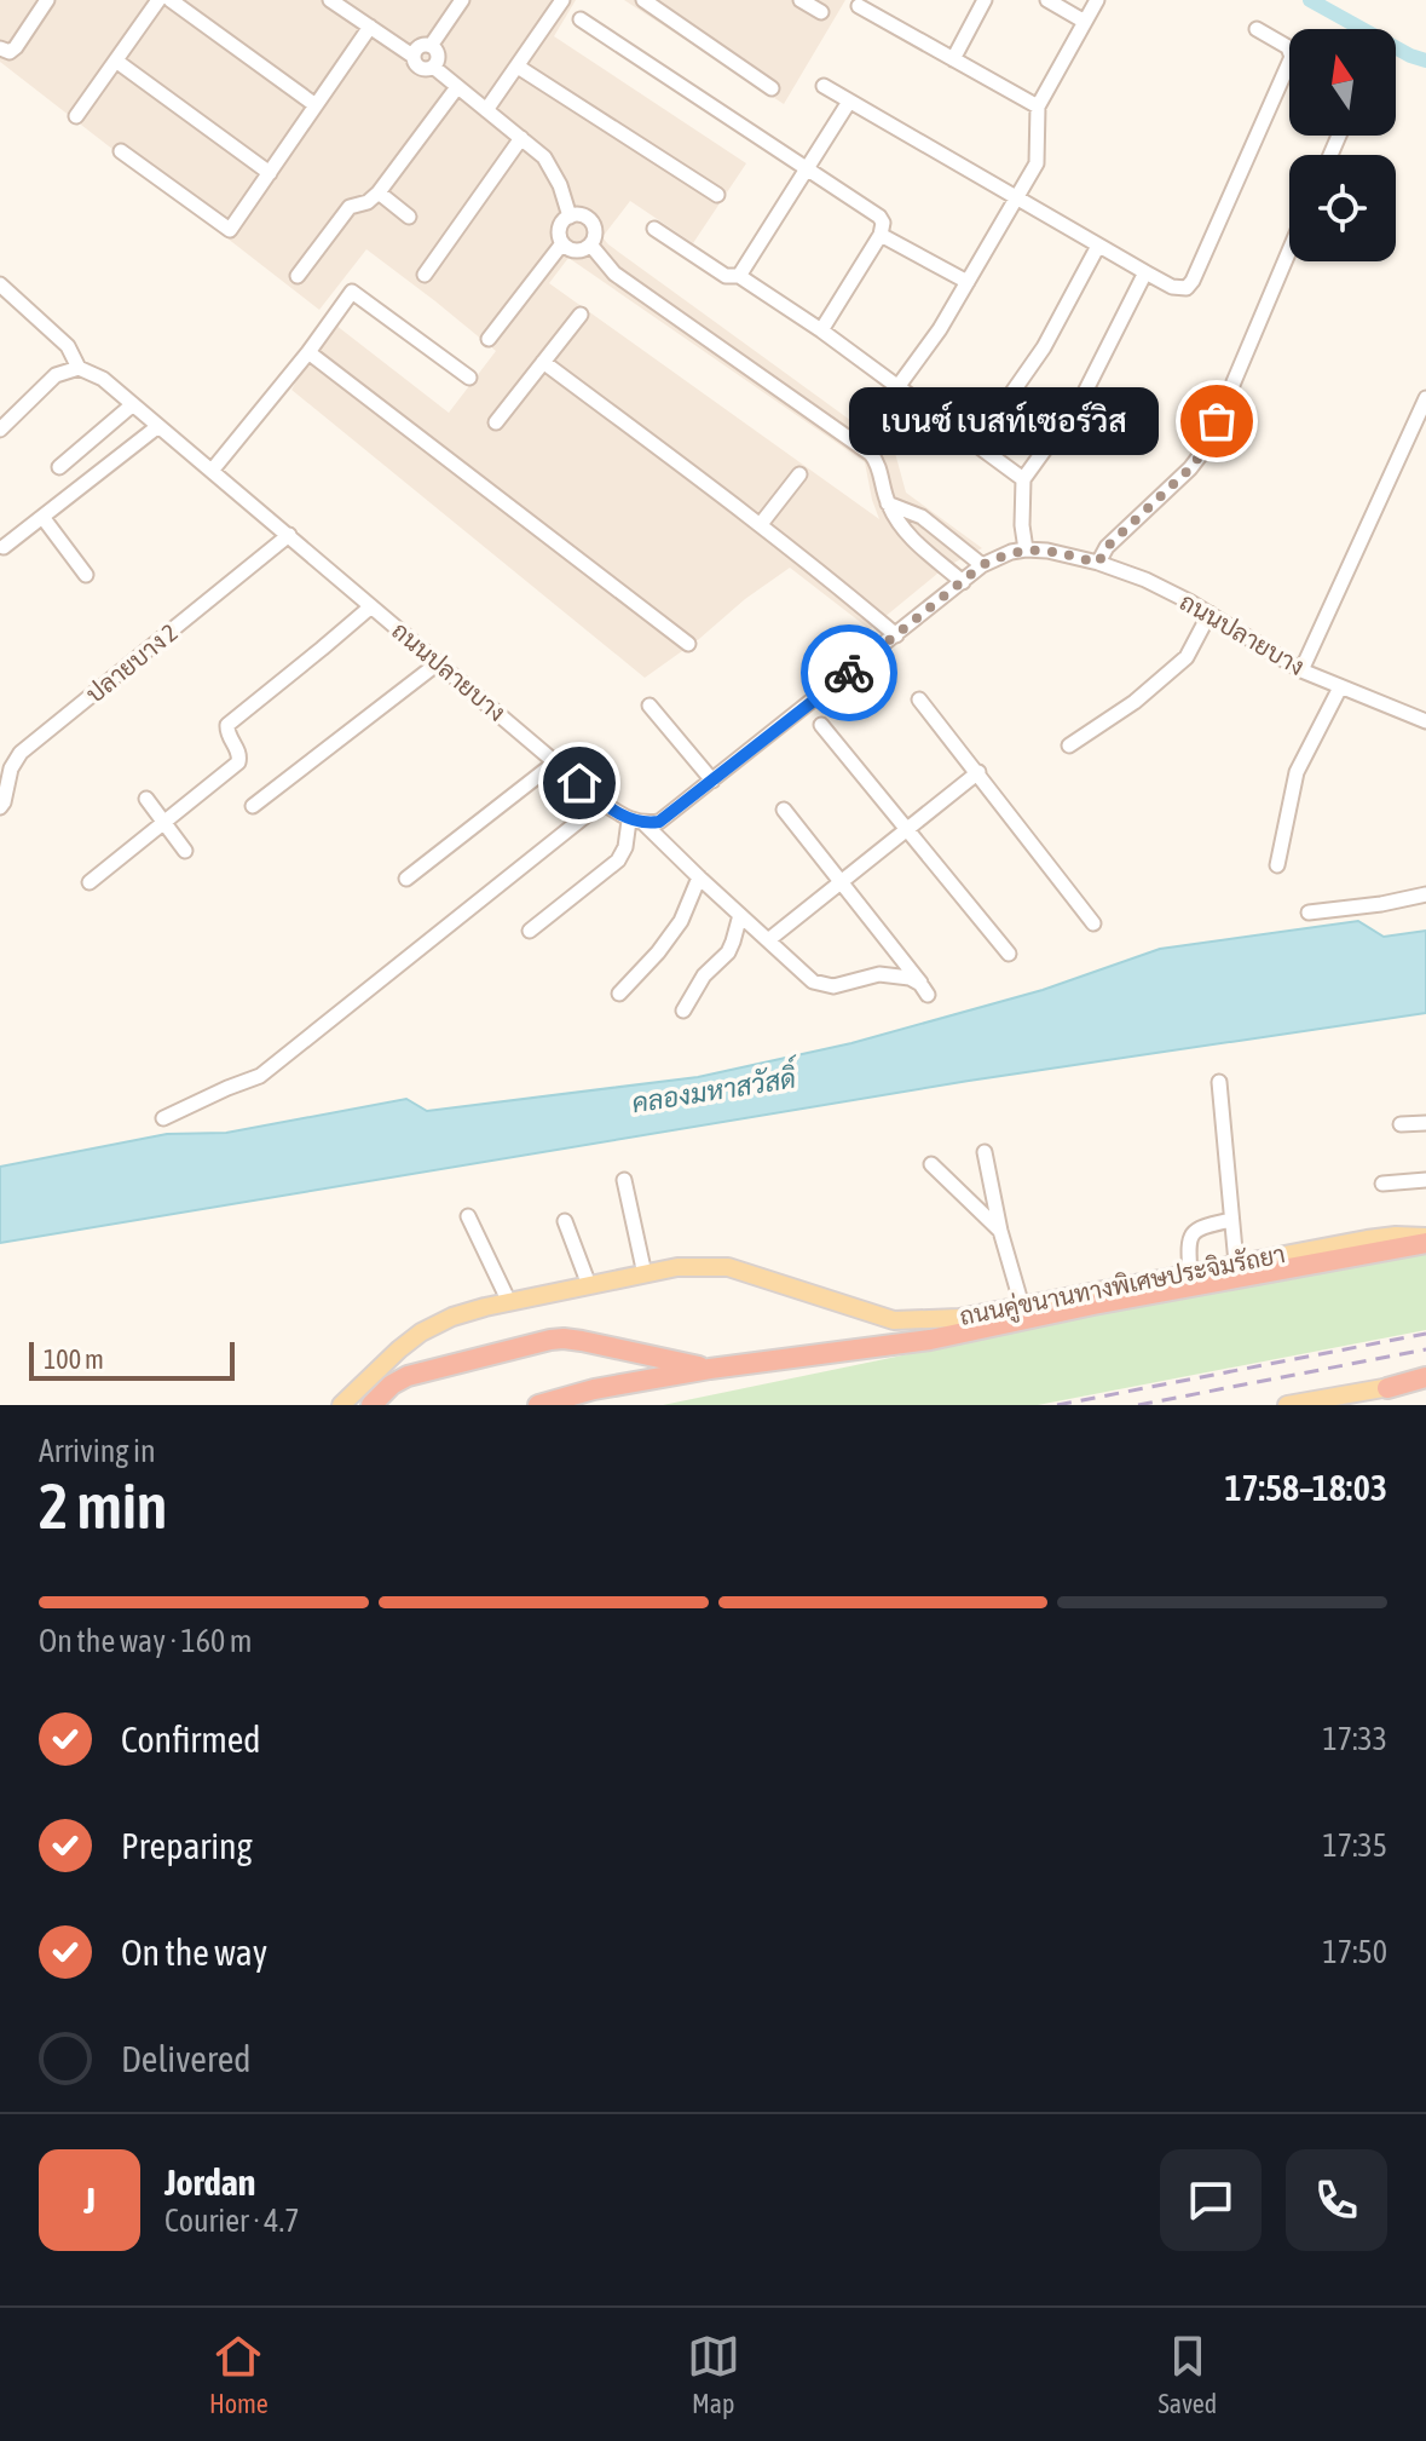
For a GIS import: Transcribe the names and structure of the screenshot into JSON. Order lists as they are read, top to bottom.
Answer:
{
  "streets": {
    "main road": ["ถนนคู่ขนานทางพิเศษประจิมรัถยา"],
    "street": ["ถนนปลายบาง", "ปลายบาง 2"]
  },
  "crossings": [
    ["ถนนปลายบาง", "ปลายบาง 2"]
  ],
  "water": ["คลองมหาสวัสดิ์"],
  "places": ["เบนซ์ เบสท์เซอร์วิส"],
  "scale_bar": "100 m",
  "north": "top",
  "page": {
    "bubble": "เบนซ์ เบสท์เซอร์วิส",
    "scale": "100 m",
    "heading": ["2 min", "Arriving in", "17:58–18:03"],
    "panel": ["Jordan", "Courier · 4.7"],
    "bar": "On the way · 160 m",
    "list": [
      ["Confirmed", "17:33"],
      ["Preparing", "17:35"],
      ["On the way", "17:50"],
      "Delivered"
    ],
    "round": "J",
    "tabs": ["Home", "Map", "Saved"]
  }
}
